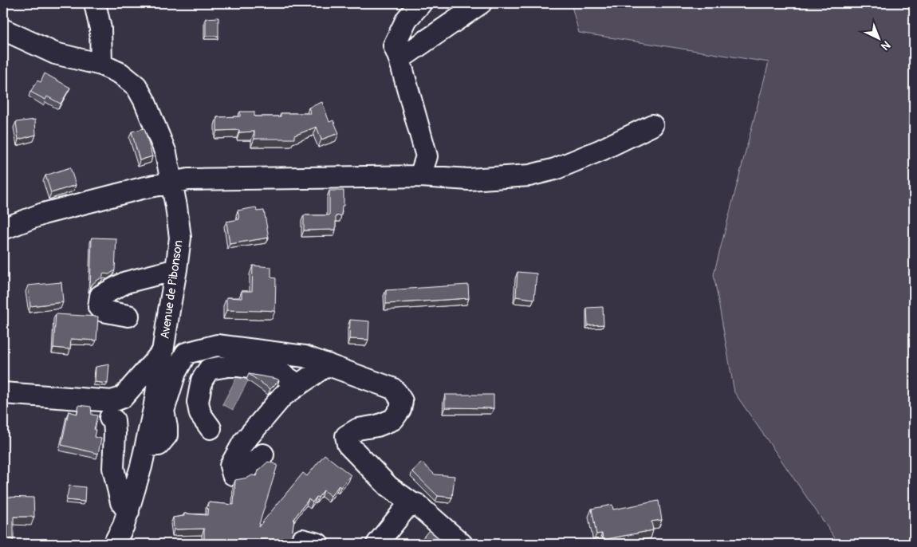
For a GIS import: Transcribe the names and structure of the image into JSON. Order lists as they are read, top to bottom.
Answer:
{
  "streets": {
    "street": ["Avenue de Pibonson"]
  },
  "north": "bottom right"
}
